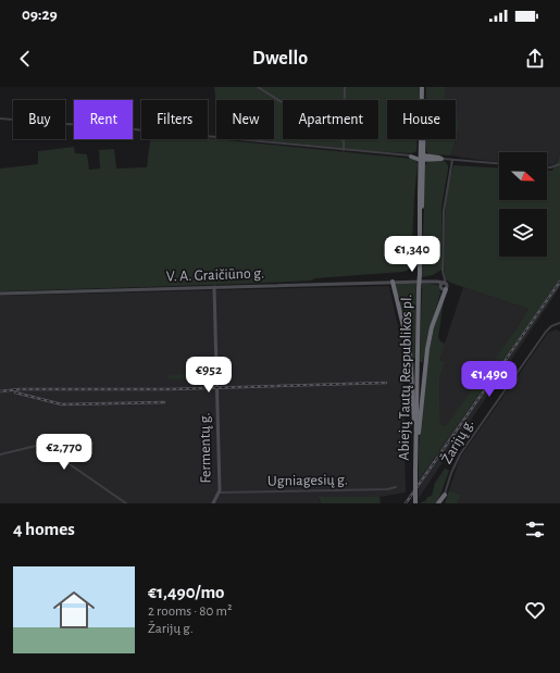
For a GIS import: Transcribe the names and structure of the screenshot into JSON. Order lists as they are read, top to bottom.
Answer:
{
  "streets": {
    "highway": ["Abiejų Tautų Respublikos pl."],
    "main road": ["V. A. Graičiūno g.", "Fermentų g."],
    "street": ["Žarijų g.", "Ugniagesių g."]
  },
  "crossings": [
    ["V. A. Graičiūno g.", "Fermentų g."],
    ["Fermentų g.", "Ugniagesių g."]
  ],
  "north": "right",
  "page": {
    "status": "09:29",
    "header": "Dwello",
    "chip": [
      "Buy",
      "Rent",
      "Filters",
      "New",
      "Apartment",
      "House"
    ],
    "price": [
      "€1,340",
      "€952",
      "€1,490",
      "€2,770"
    ],
    "heading": "4 homes",
    "list": [
      {
        "name": "€1,490/mo",
        "note": "2 rooms · 80 m² · Žarijų g."
      }
    ]
  }
}
